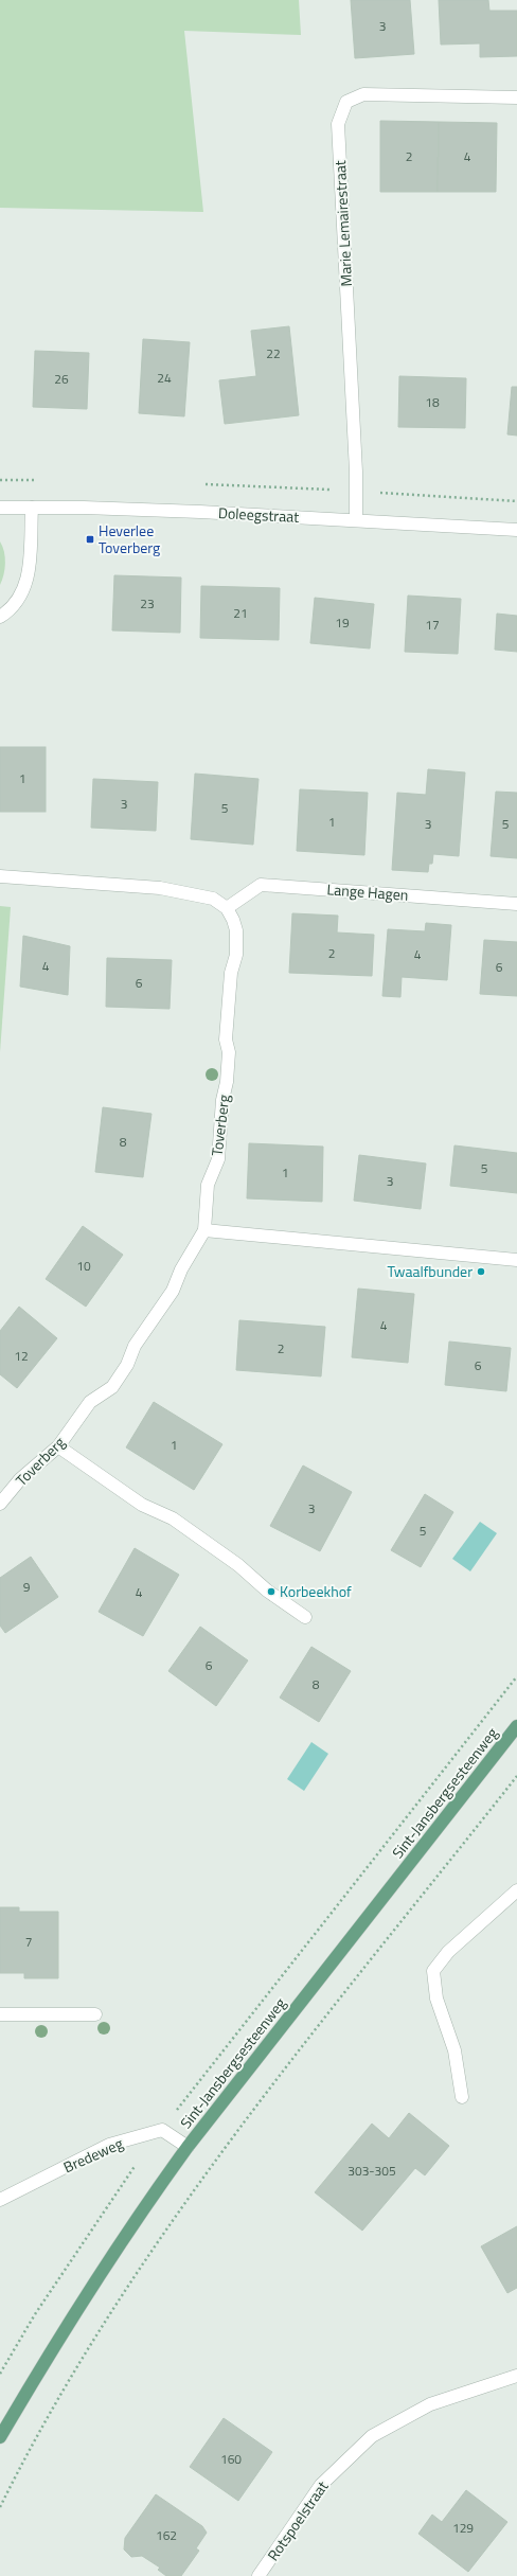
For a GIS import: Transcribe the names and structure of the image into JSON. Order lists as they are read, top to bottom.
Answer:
{
  "streets": {
    "main road": ["Sint-Jansbergsesteenweg"],
    "street": [
      "Marie Lemairestraat",
      "Doleegstraat",
      "Lange Hagen",
      "Toverberg",
      "Bredeweg",
      "Rotspoelstraat"
    ]
  },
  "crossings": [
    ["Marie Lemairestraat", "Doleegstraat"],
    ["Lange Hagen", "Toverberg"],
    ["Sint-Jansbergsesteenweg", "Bredeweg"]
  ],
  "places": {
    "transit": ["Heverlee Toverberg"],
    "other": ["Twaalfbunder", "Korbeekhof"]
  },
  "house_numbers": [
    "3",
    "2",
    "4",
    "22",
    "24",
    "26",
    "18",
    "23",
    "21",
    "19",
    "17",
    "1",
    "3",
    "5",
    "1",
    "3",
    "5",
    "2",
    "4",
    "4",
    "6",
    "6",
    "8",
    "5",
    "1",
    "3",
    "10",
    "4",
    "2",
    "12",
    "6",
    "1",
    "3",
    "5",
    "9",
    "4",
    "6",
    "8",
    "7",
    "303-305",
    "160",
    "129",
    "162"
  ]
}
